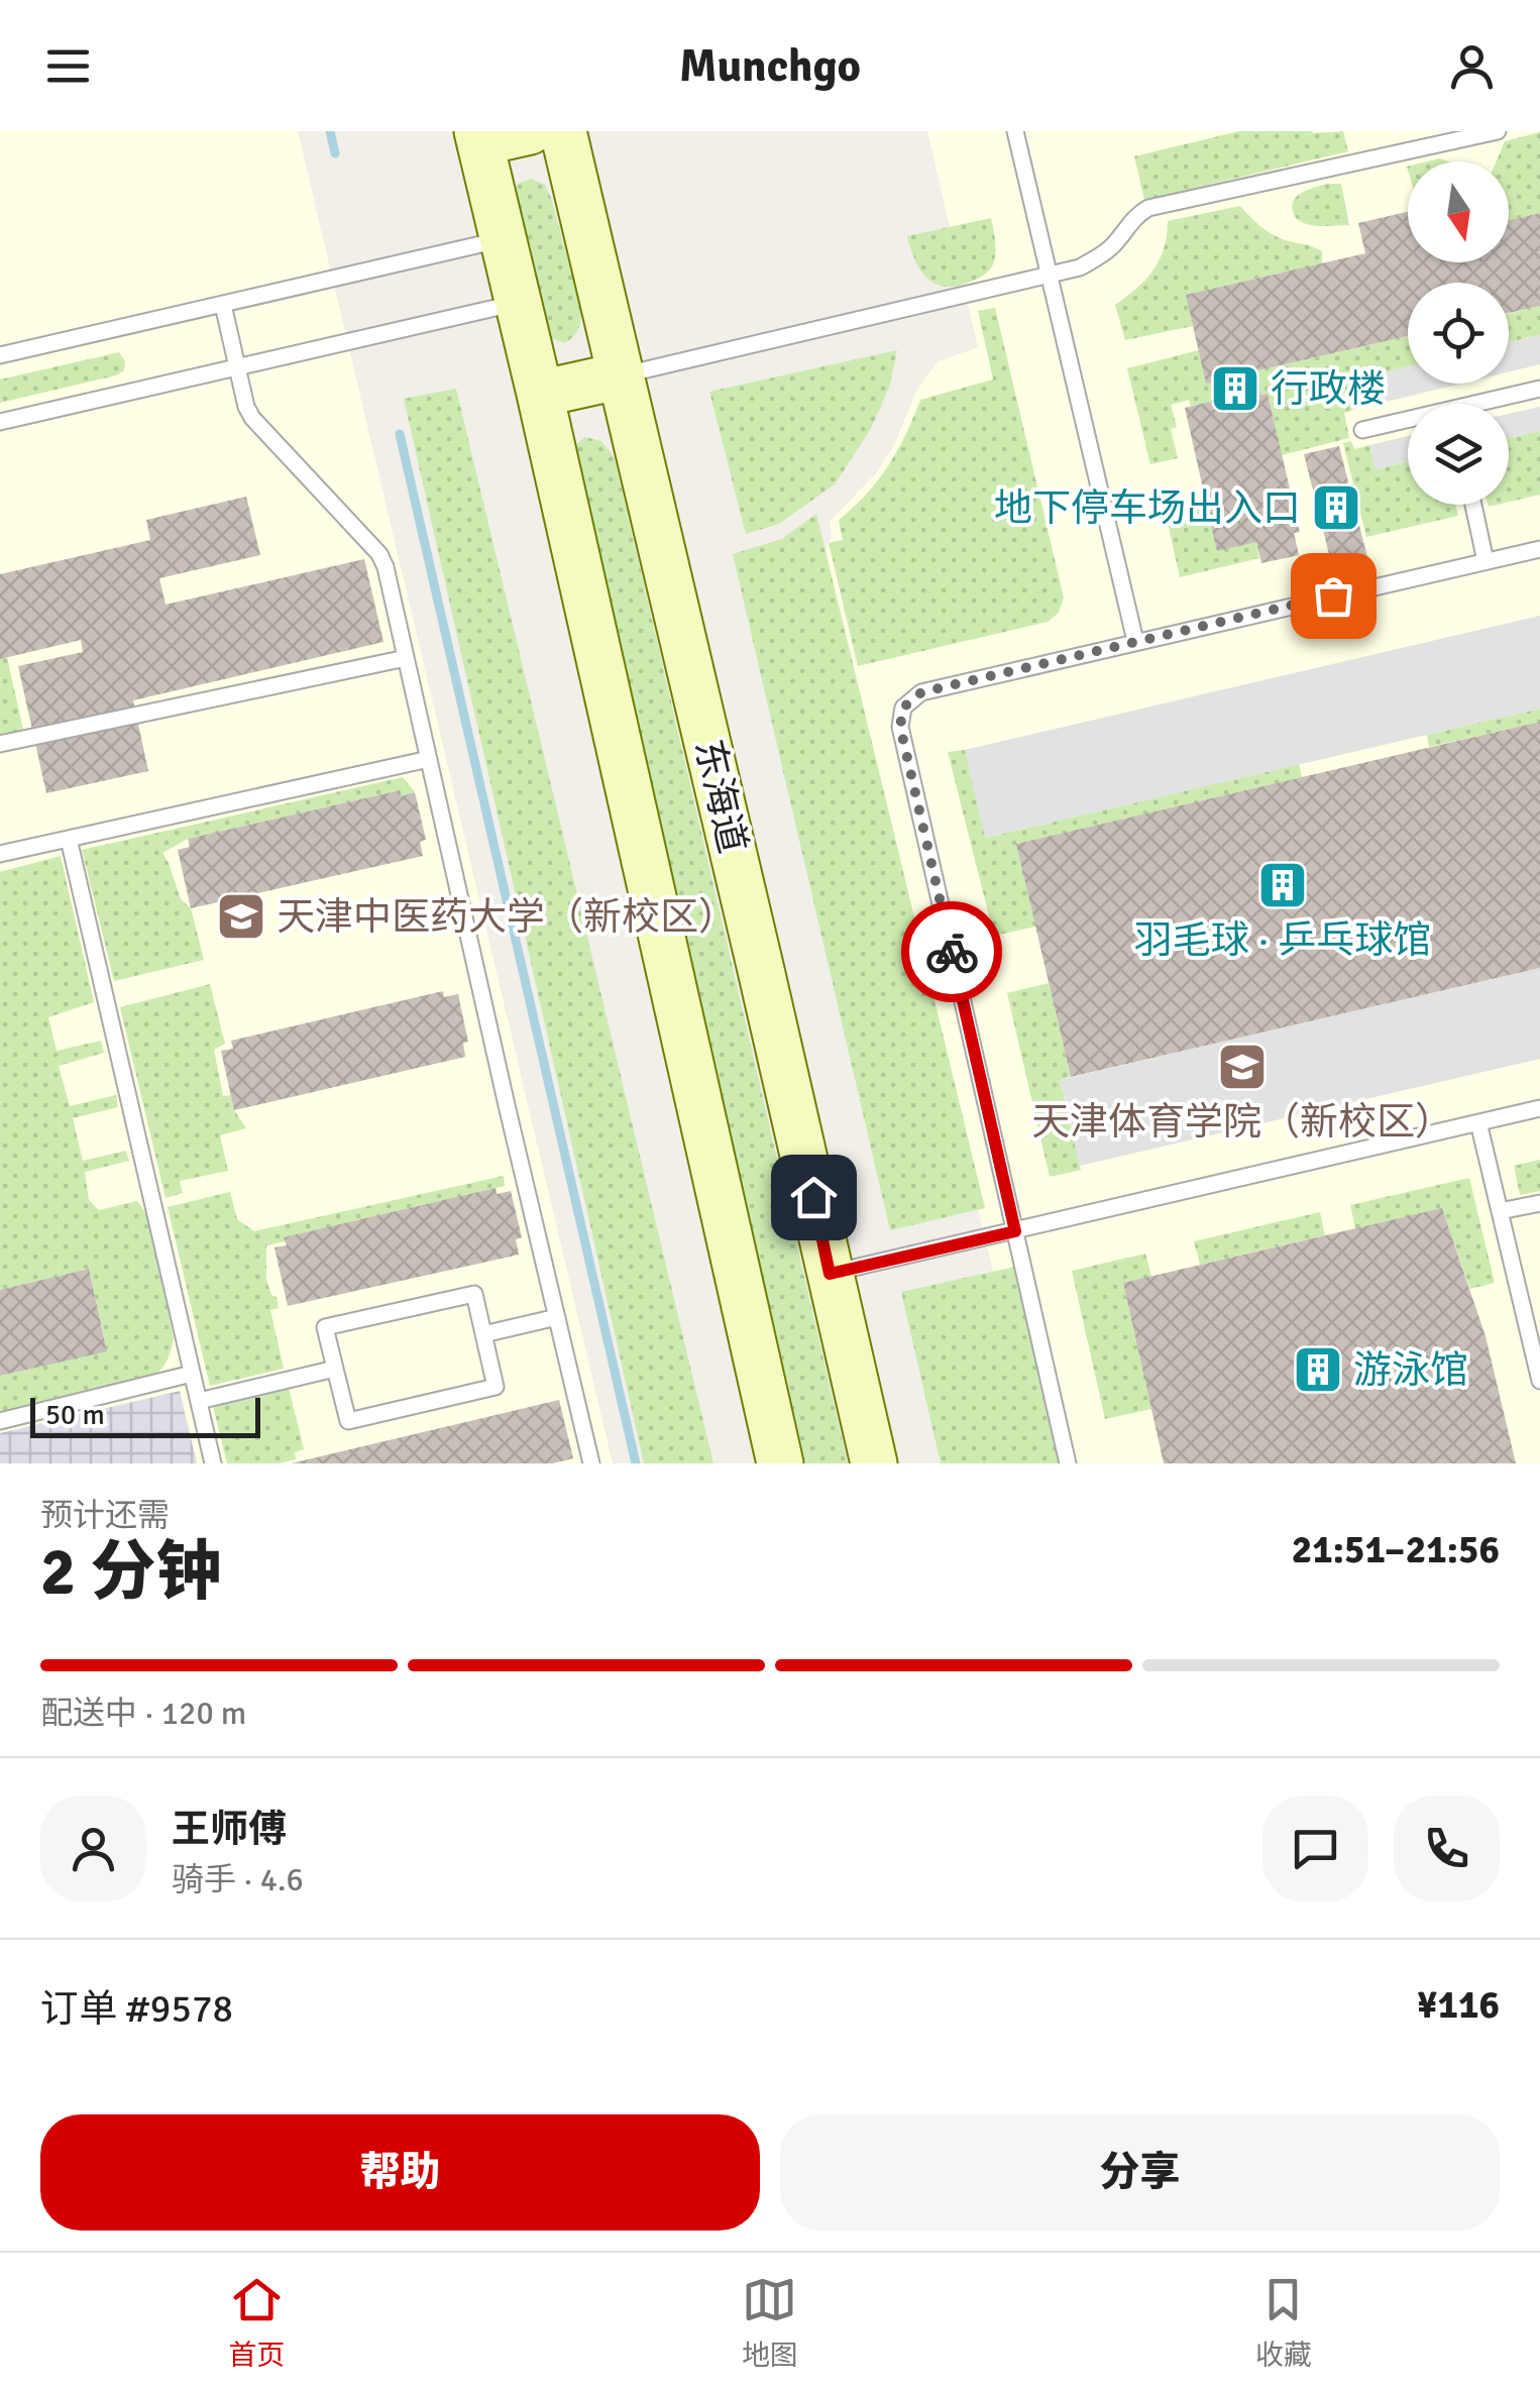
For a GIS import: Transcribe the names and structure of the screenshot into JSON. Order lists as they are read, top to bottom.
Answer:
{
  "streets": {
    "main road": ["东海道"]
  },
  "places": {
    "building": [
      "行政楼",
      "地下停车场出入口",
      "羽毛球 · 乒乓球馆",
      "游泳馆"
    ],
    "school or university": ["天津中医药大学（新校区）", "天津体育学院（新校区）"]
  },
  "scale_bar": "50 m",
  "north": "bottom",
  "page": {
    "header": "Munchgo",
    "scale": "50 m",
    "heading": ["2 分钟", "预计还需", "21:51–21:56"],
    "panel": [
      "王师傅",
      "骑手 · 4.6",
      "订单 #9578",
      "¥116"
    ],
    "bar": "配送中 · 120 m",
    "buttons": ["帮助", "分享"],
    "tabs": ["首页", "地图", "收藏"]
  }
}
